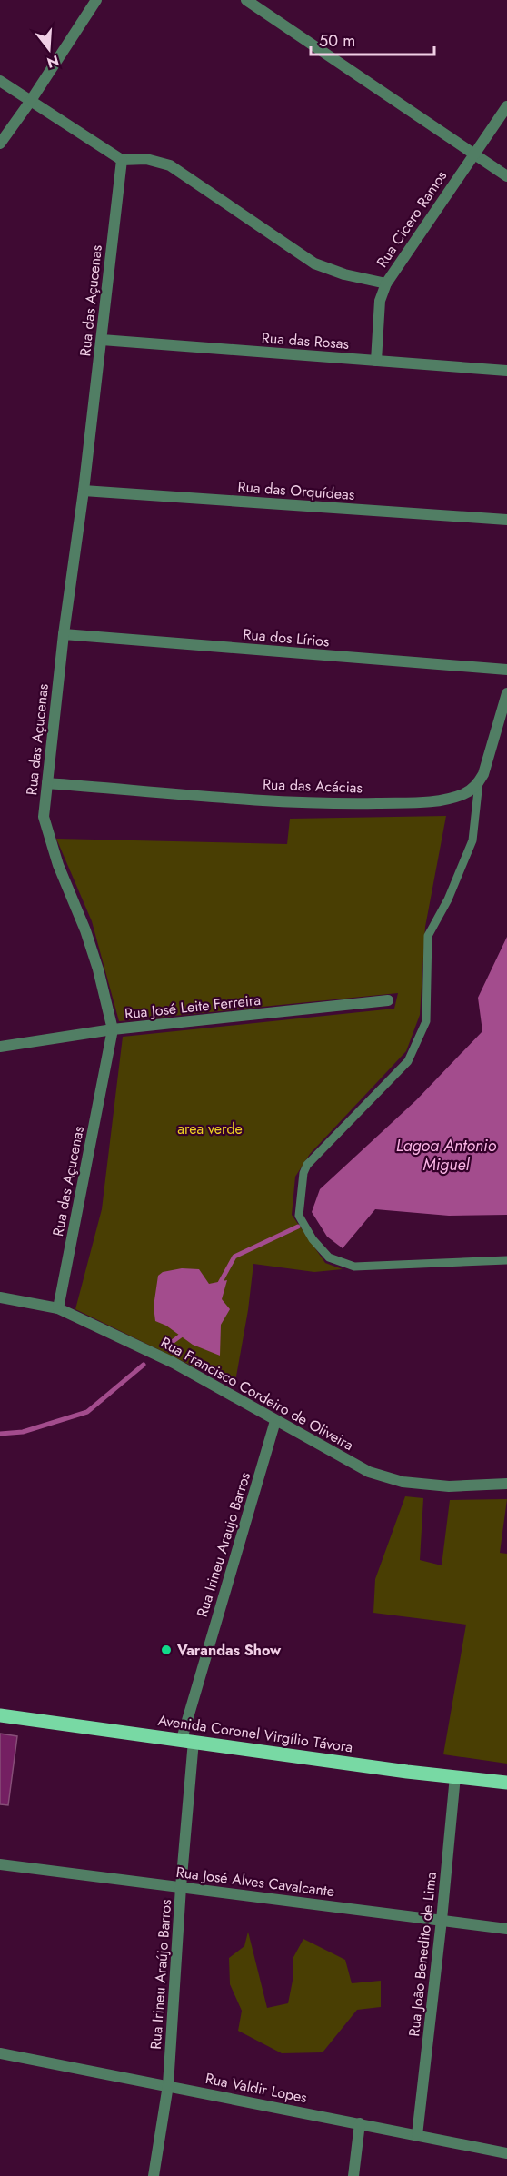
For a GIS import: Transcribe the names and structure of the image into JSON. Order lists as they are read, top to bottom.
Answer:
{
  "streets": {
    "main road": ["Avenida Coronel Virgílio Távora"],
    "street": [
      "Rua Cicero Ramos",
      "Rua das Açucenas",
      "Rua das Rosas",
      "Rua das Orquídeas",
      "Rua dos Lírios",
      "Rua das Acácias",
      "Rua José Leite Ferreira",
      "Rua Francisco Cordeiro de Oliveira",
      "Rua Irineu Araujo Barros",
      "Rua José Alves Cavalcante",
      "Rua João Benedito de Lima",
      "Rua Irineu Araújo Barros",
      "Rua Valdir Lopes"
    ]
  },
  "crossings": [
    ["Rua Cicero Ramos", "Rua das Rosas"],
    ["Rua das Açucenas", "Rua das Rosas"],
    ["Rua das Açucenas", "Rua das Orquídeas"],
    ["Rua das Açucenas", "Rua dos Lírios"],
    ["Rua das Açucenas", "Rua das Acácias"],
    ["Rua das Açucenas", "Rua José Leite Ferreira"],
    ["Rua das Açucenas", "Rua Francisco Cordeiro de Oliveira"],
    ["Rua Francisco Cordeiro de Oliveira", "Rua Irineu Araujo Barros"],
    ["Rua Irineu Araujo Barros", "Avenida Coronel Virgílio Távora"],
    ["Rua Irineu Araujo Barros", "Rua Irineu Araújo Barros"],
    ["Avenida Coronel Virgílio Távora", "Rua João Benedito de Lima"],
    ["Avenida Coronel Virgílio Távora", "Rua Irineu Araújo Barros"],
    ["Rua José Alves Cavalcante", "Rua João Benedito de Lima"],
    ["Rua José Alves Cavalcante", "Rua Irineu Araújo Barros"],
    ["Rua João Benedito de Lima", "Rua Valdir Lopes"],
    ["Rua Irineu Araújo Barros", "Rua Valdir Lopes"]
  ],
  "water": ["Lagoa Antonio Miguel"],
  "parks": ["area verde"],
  "places": ["Varandas Show"],
  "scale_bar": "50 m",
  "north": "bottom"
}
